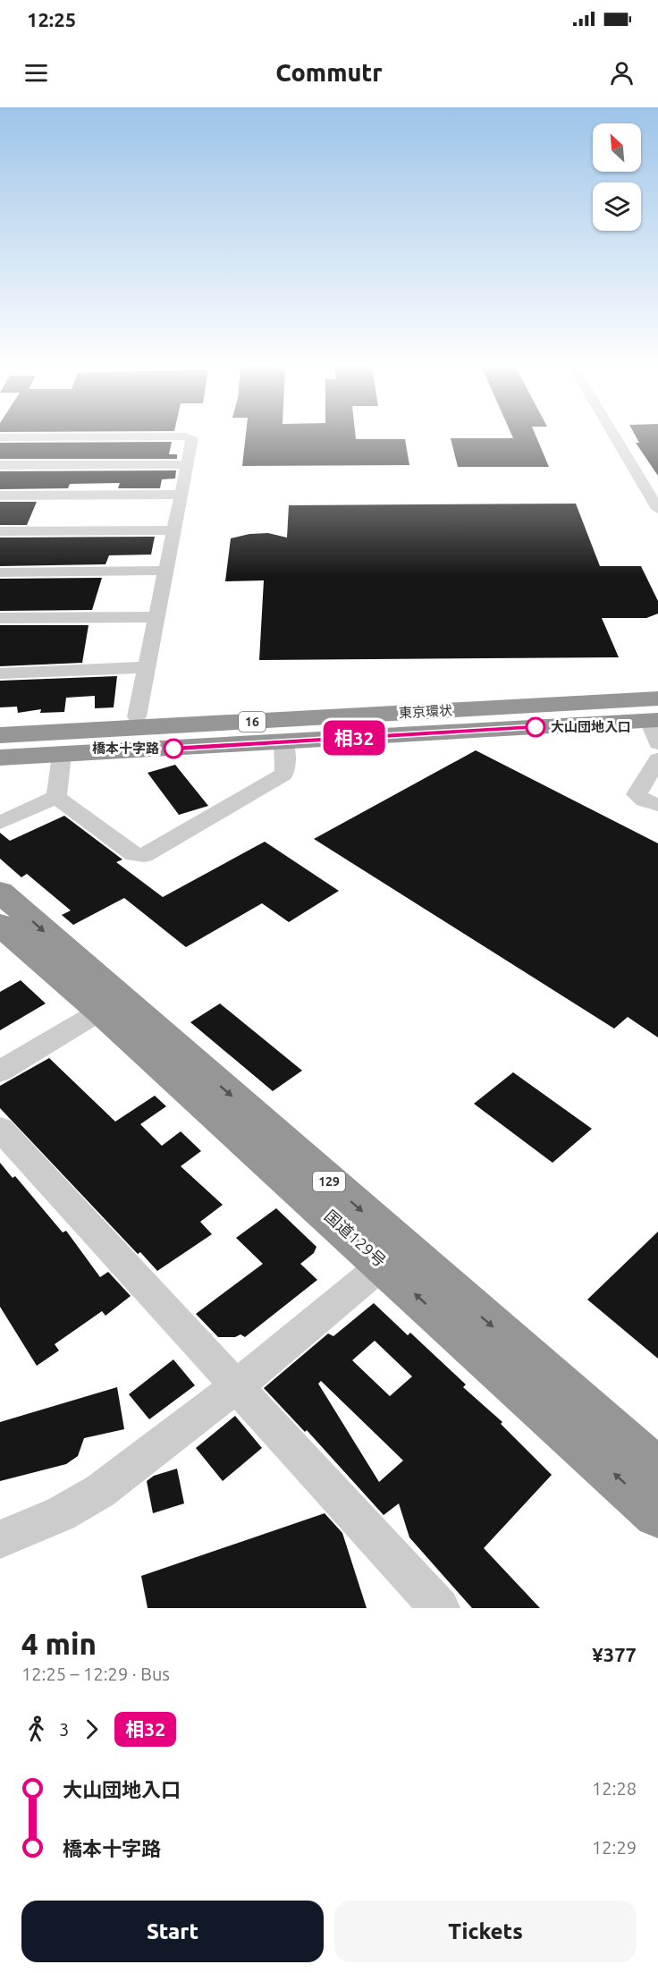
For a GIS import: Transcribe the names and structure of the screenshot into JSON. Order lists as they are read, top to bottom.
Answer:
{
  "streets": {
    "highway": [
      "東京環状",
      "16",
      "129",
      "国道129号"
    ]
  },
  "places": ["大山団地入口", "橋本十字路"],
  "lines": ["bus line 相32"],
  "north": "top left",
  "page": {
    "status": "12:25",
    "header": "Commutr",
    "on_map": "相32",
    "heading": ["4 min", "12:25 – 12:29 · Bus", "¥377"],
    "legs": ["3", "相32"],
    "list": [
      {
        "name": "大山団地入口",
        "value": "12:28"
      },
      {
        "name": "橋本十字路",
        "value": "12:29"
      }
    ],
    "buttons": ["Start", "Tickets"]
  }
}
